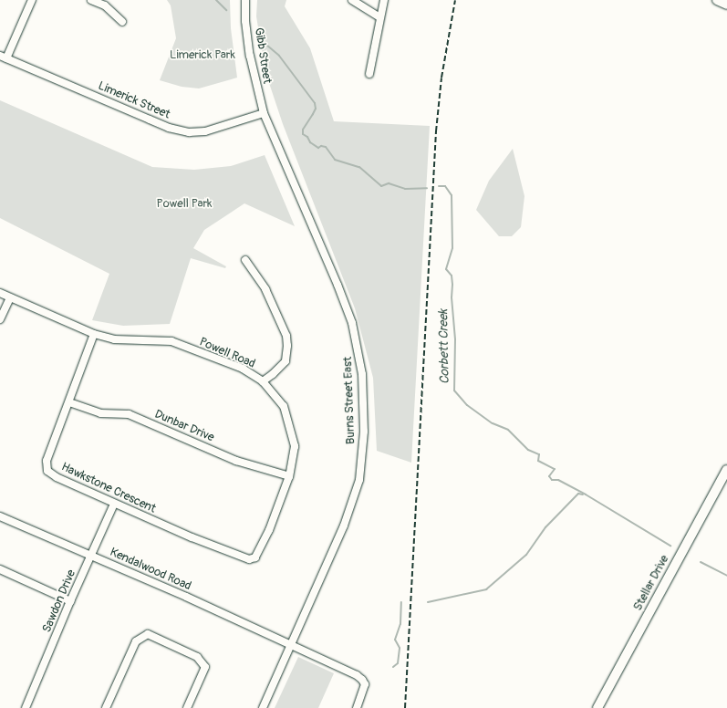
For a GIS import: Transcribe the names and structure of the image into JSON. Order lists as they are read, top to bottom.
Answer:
{
  "streets": {
    "main road": ["Stellar Drive"],
    "street": [
      "Gibb Street",
      "Limerick Street",
      "Powell Road",
      "Burns Street East",
      "Dunbar Drive",
      "Hawkstone Crescent",
      "Kendalwood Road",
      "Sawdon Drive"
    ]
  },
  "crossings": [
    ["Gibb Street", "Limerick Street"],
    ["Gibb Street", "Burns Street East"],
    ["Limerick Street", "Burns Street East"],
    ["Powell Road", "Dunbar Drive"],
    ["Powell Road", "Hawkstone Crescent"],
    ["Burns Street East", "Kendalwood Road"],
    ["Dunbar Drive", "Hawkstone Crescent"],
    ["Hawkstone Crescent", "Sawdon Drive"],
    ["Kendalwood Road", "Sawdon Drive"]
  ],
  "water": ["Corbett Creek"],
  "parks": ["Limerick Park", "Powell Park"]
}
